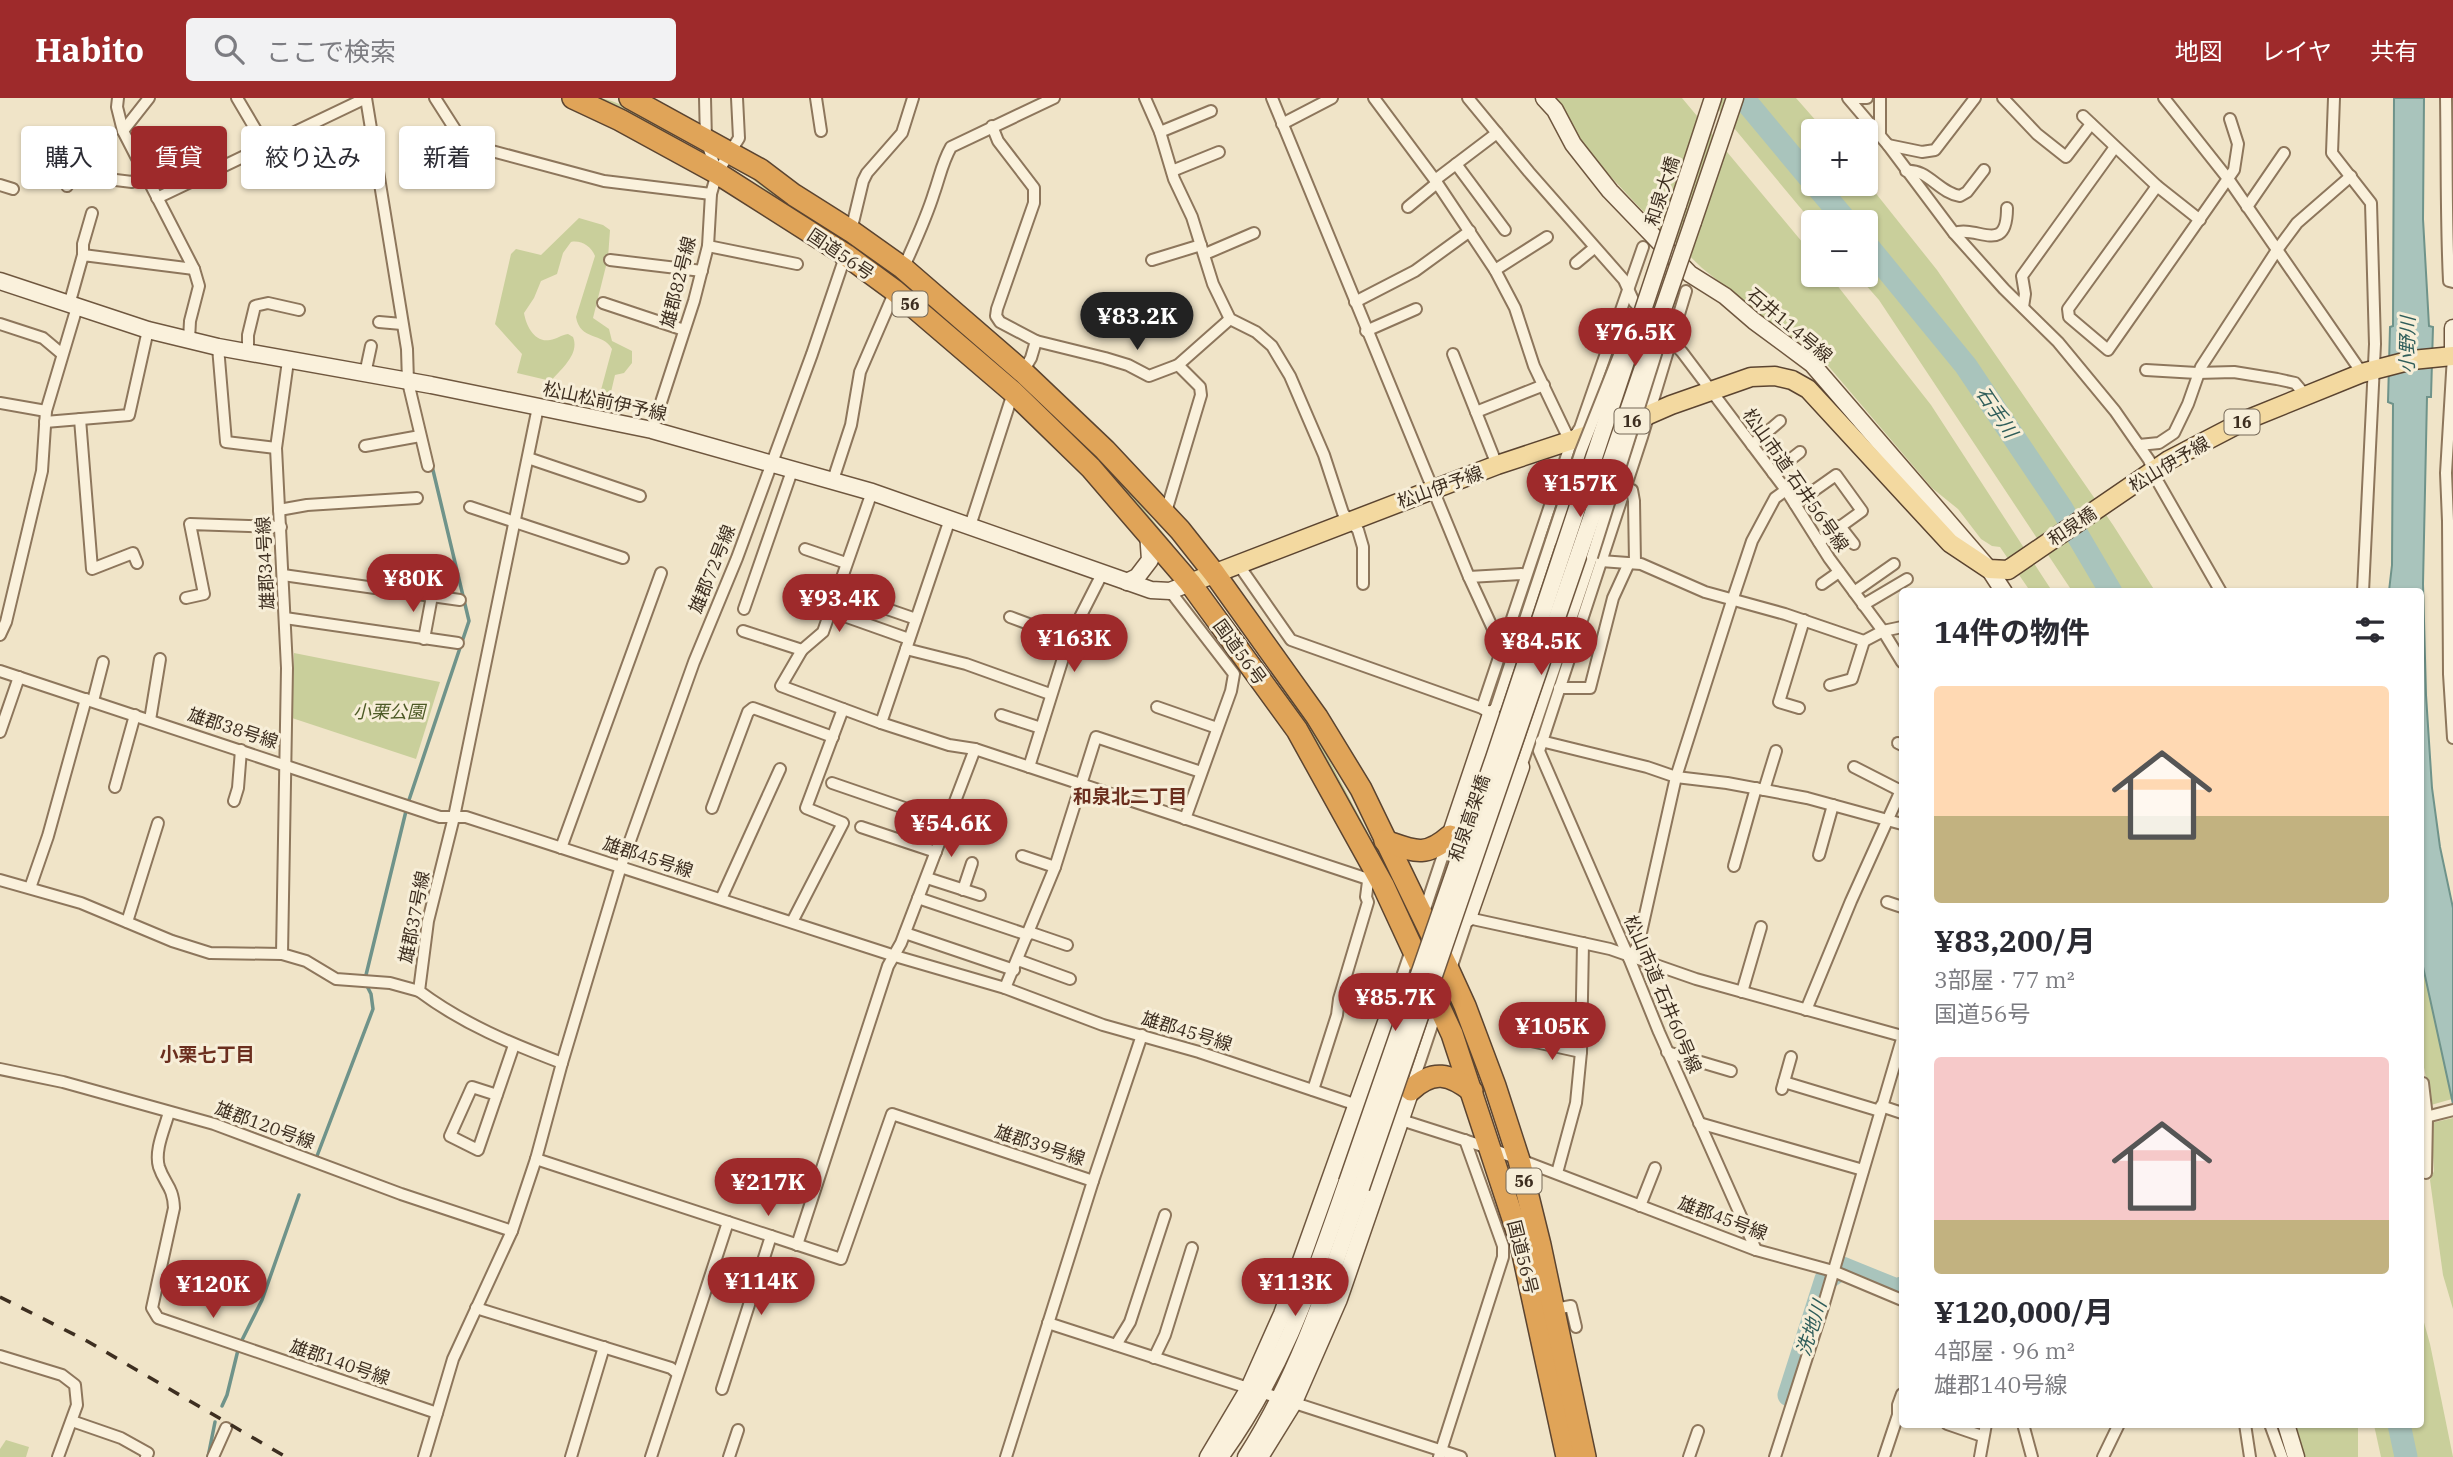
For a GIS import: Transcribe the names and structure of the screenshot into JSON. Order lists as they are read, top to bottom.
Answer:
{
  "streets": {
    "highway": ["国道56号", "56"],
    "main road": ["16", "松山伊予線", "和泉橋"],
    "street": [
      "和泉大橋",
      "雄郡82号線",
      "石井114号線",
      "松山松前伊予線",
      "松山市道 石井56号線",
      "雄郡34号線",
      "雄郡72号線",
      "雄郡38号線",
      "和泉高架橋",
      "雄郡45号線",
      "雄郡37号線",
      "松山市道 石井60号線",
      "雄郡120号線",
      "雄郡39号線",
      "雄郡140号線"
    ]
  },
  "crossings": [
    ["和泉大橋", "和泉高架橋"],
    ["国道56号", "雄郡82号線"],
    ["国道56号", "松山伊予線"],
    ["国道56号", "雄郡72号線"],
    ["国道56号", "雄郡45号線"],
    ["雄郡82号線", "松山松前伊予線"],
    ["石井114号線", "松山伊予線"],
    ["石井114号線", "和泉橋"],
    ["松山松前伊予線", "雄郡34号線"],
    ["松山松前伊予線", "雄郡72号線"],
    ["松山松前伊予線", "雄郡37号線"],
    ["16", "松山伊予線"],
    ["松山伊予線", "松山市道 石井56号線"],
    ["松山伊予線", "和泉橋"],
    ["雄郡34号線", "雄郡38号線"],
    ["雄郡72号線", "雄郡45号線"],
    ["雄郡38号線", "雄郡45号線"],
    ["雄郡38号線", "雄郡37号線"],
    ["雄郡45号線", "雄郡37号線"],
    ["雄郡45号線", "松山市道 石井60号線"],
    ["雄郡120号線", "雄郡140号線"]
  ],
  "districts": ["和泉北二丁目", "小栗七丁目"],
  "water": ["小野川", "石手川", "洗地川"],
  "parks": ["小栗公園"],
  "page": {
    "header": "Habito",
    "search": "ここで検索",
    "nav": ["地図", "レイヤ", "共有"],
    "map_buttons": ["+", "−"],
    "chip": [
      "購入",
      "賃貸",
      "絞り込み",
      "新着"
    ],
    "price": [
      "¥83.2K",
      "¥76.5K",
      "¥157K",
      "¥80K",
      "¥93.4K",
      "¥163K",
      "¥84.5K",
      "¥54.6K",
      "¥85.7K",
      "¥105K",
      "¥217K",
      "¥114K",
      "¥113K",
      "¥120K"
    ],
    "heading": "14件の物件",
    "list": [
      {
        "name": "¥83,200/月",
        "note": "3部屋 · 77 m² · 国道56号"
      },
      {
        "name": "¥120,000/月",
        "note": "4部屋 · 96 m² · 雄郡140号線"
      }
    ]
  }
}
